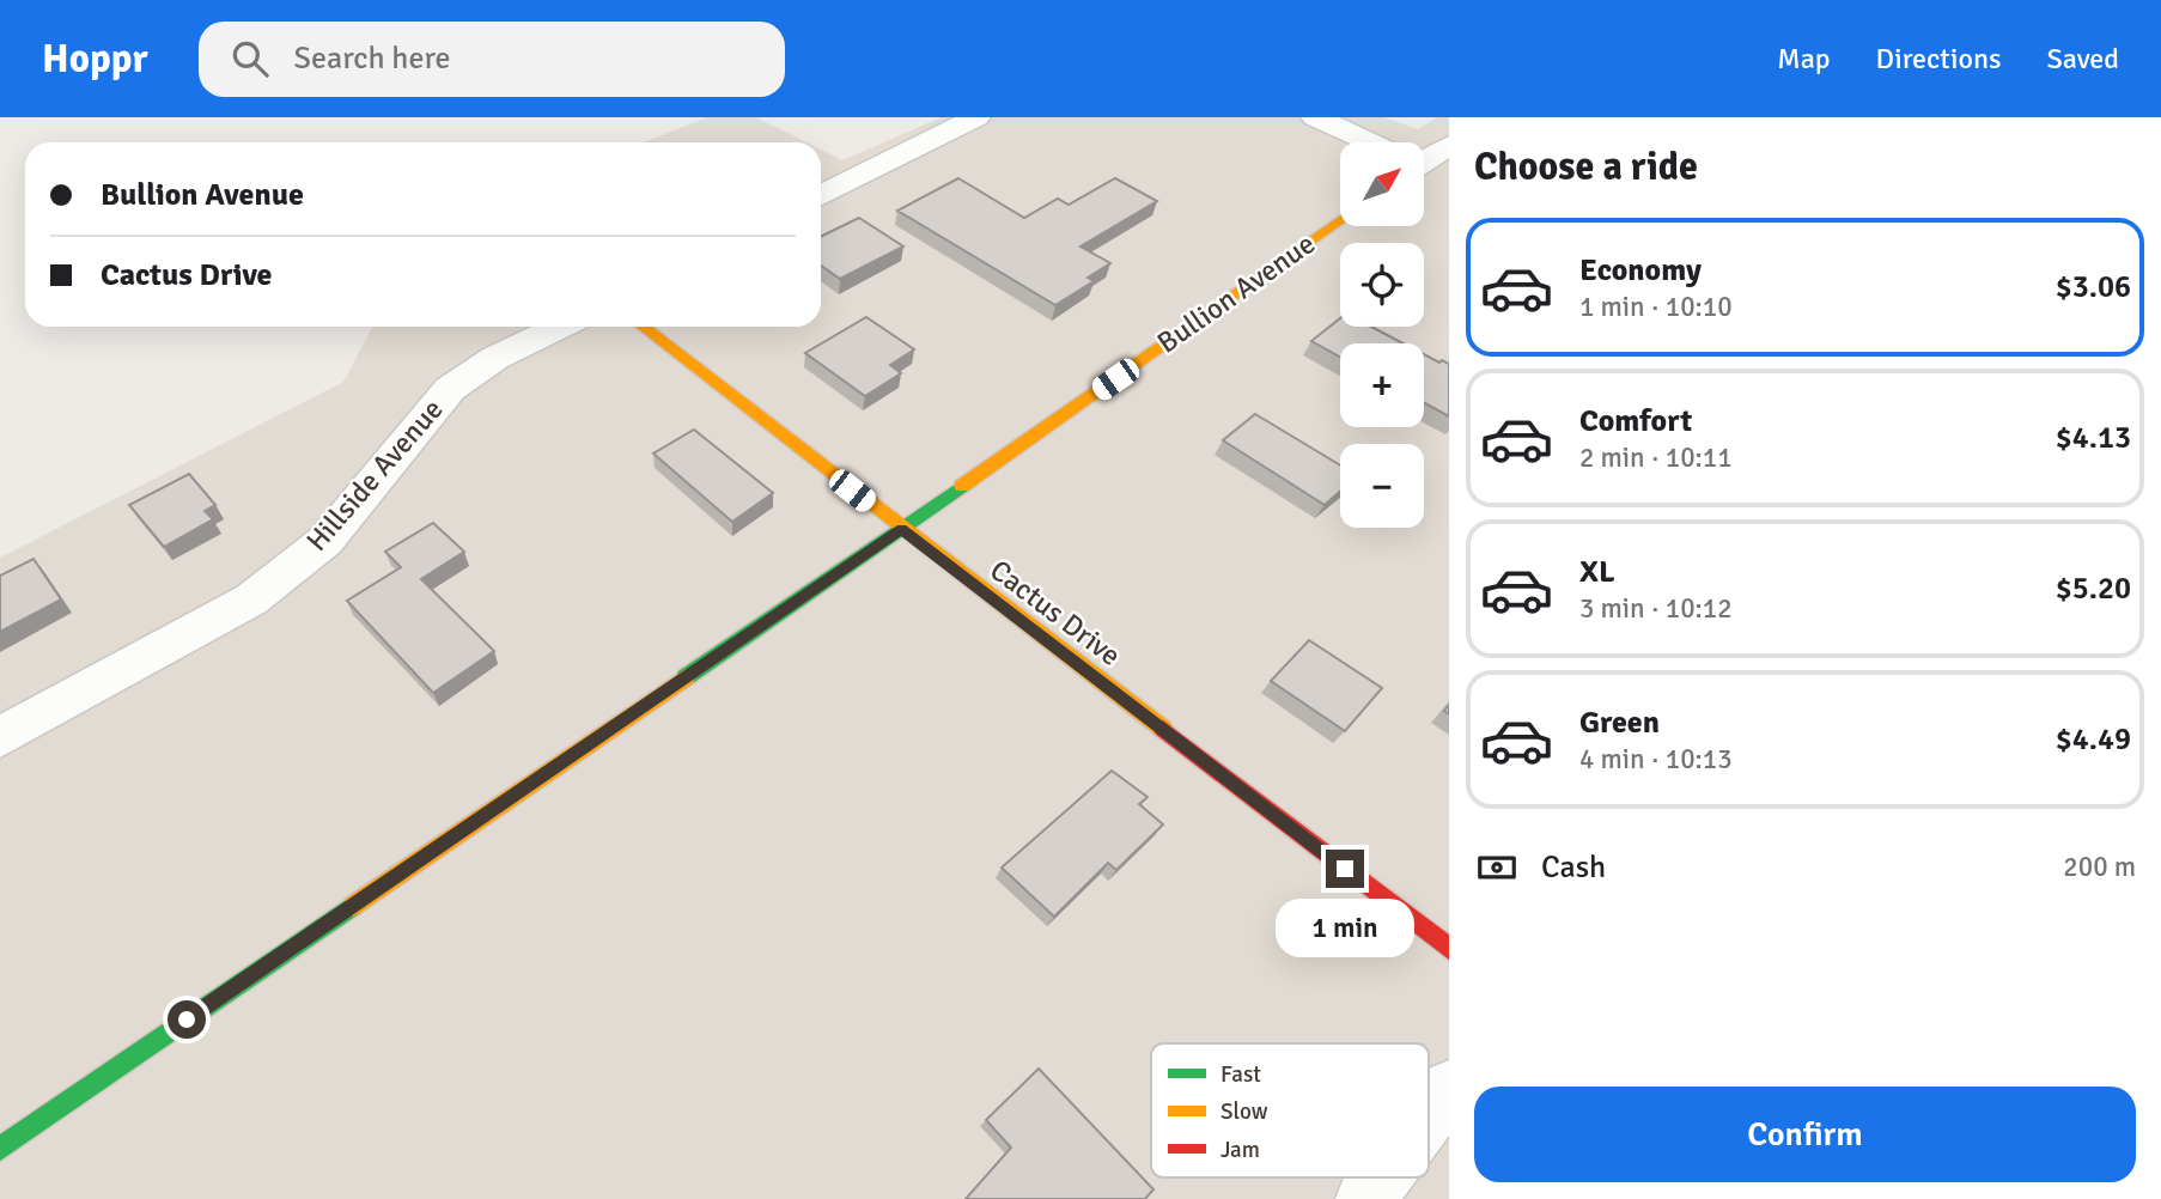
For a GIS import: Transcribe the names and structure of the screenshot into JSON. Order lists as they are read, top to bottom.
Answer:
{
  "streets": {
    "street": ["Bullion Avenue", "Hillside Avenue", "Cactus Drive"]
  },
  "crossings": [
    ["Bullion Avenue", "Cactus Drive"]
  ],
  "legend": ["Fast", "Slow", "Jam"],
  "north": "top right",
  "page": {
    "header": "Hoppr",
    "search": "Search here",
    "nav": ["Map", "Directions", "Saved"],
    "heading": "Choose a ride",
    "map_buttons": ["+", "−"],
    "banner": ["Bullion Avenue", "Cactus Drive"],
    "list": [
      {
        "name": "Economy",
        "note": "1 min · 10:10",
        "value": "$3.06"
      },
      {
        "name": "Comfort",
        "note": "2 min · 10:11",
        "value": "$4.13"
      },
      {
        "name": "XL",
        "note": "3 min · 10:12",
        "value": "$5.20"
      },
      {
        "name": "Green",
        "note": "4 min · 10:13",
        "value": "$4.49"
      }
    ],
    "pay": ["Cash", "200 m"],
    "bubble": "1 min",
    "buttons": "Confirm"
  }
}
